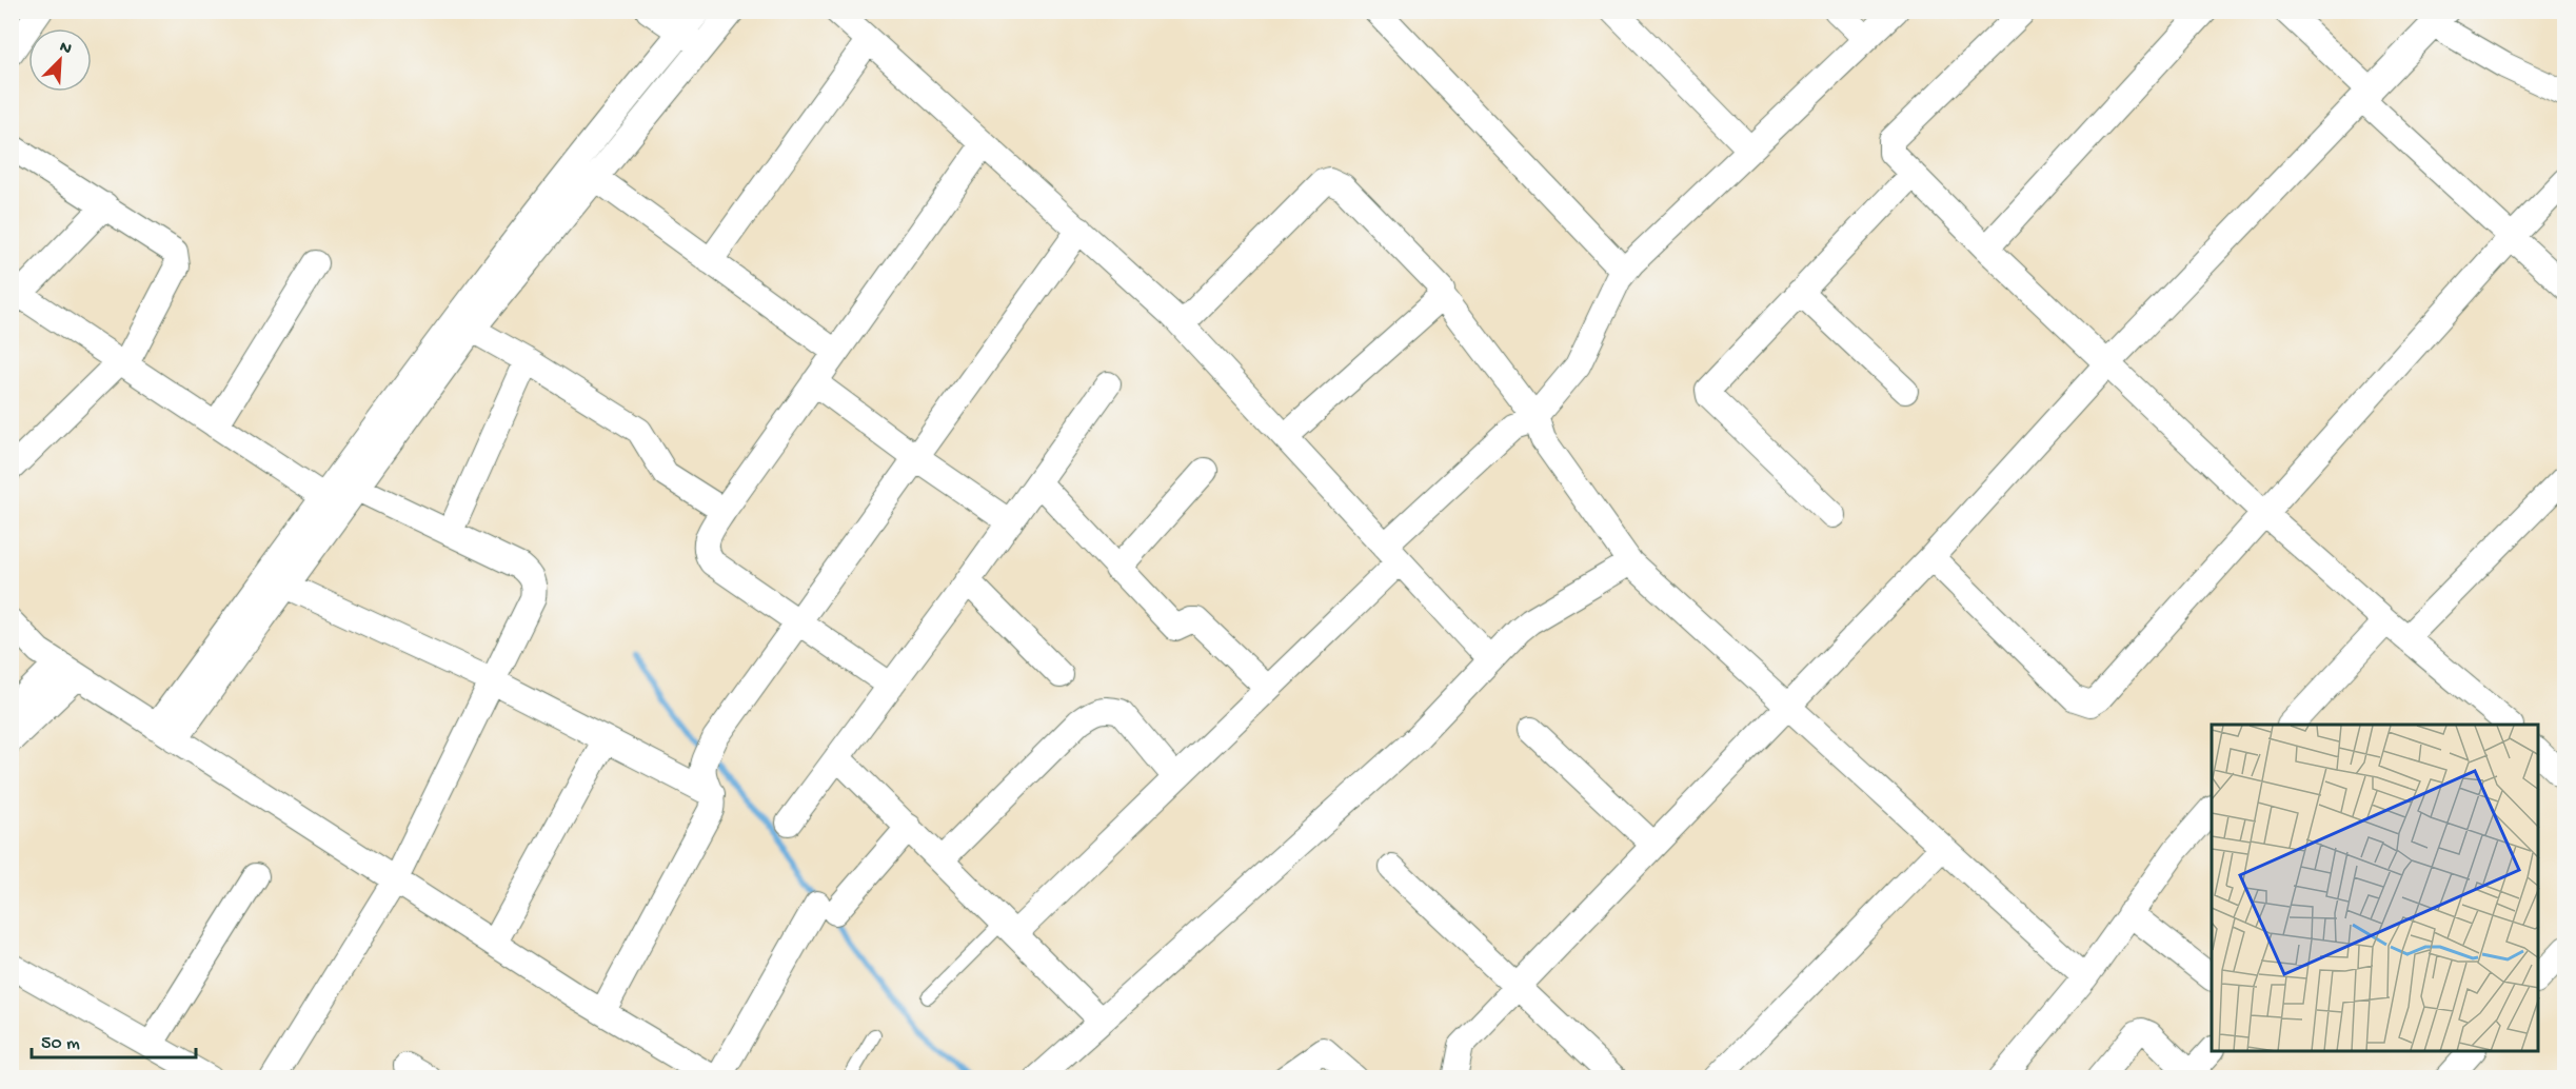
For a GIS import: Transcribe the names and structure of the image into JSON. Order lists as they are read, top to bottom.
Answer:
{
  "scale_bar": "50 m",
  "north": "top right"
}
